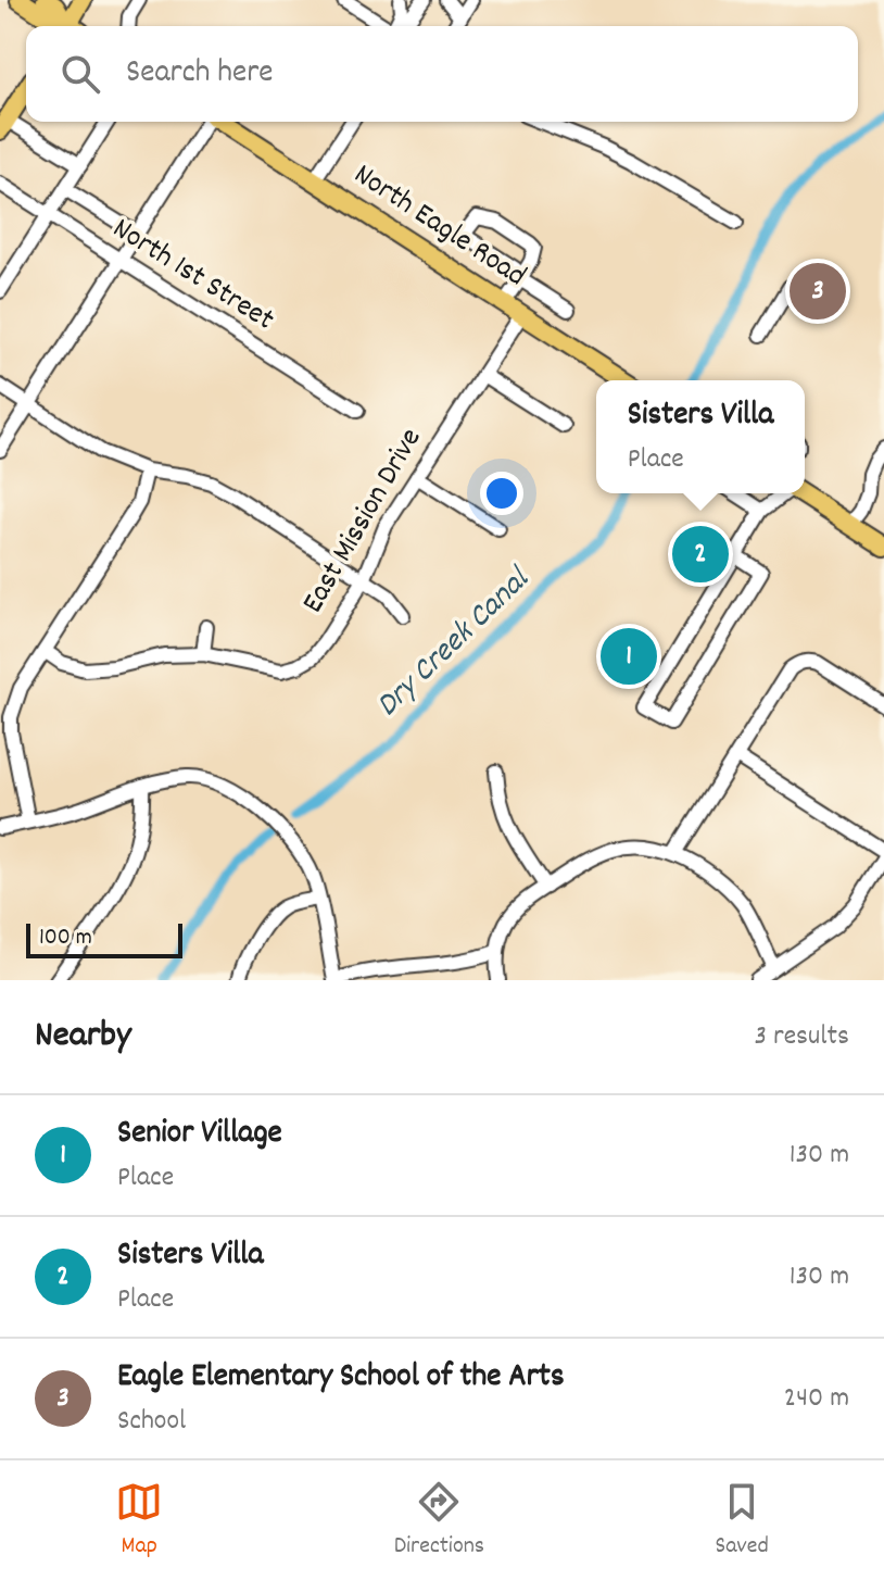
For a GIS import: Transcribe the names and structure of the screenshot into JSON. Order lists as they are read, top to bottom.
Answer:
{
  "streets": {
    "main road": ["North Eagle Road"],
    "street": ["North 1st Street", "East Mission Drive"]
  },
  "crossings": [
    ["North Eagle Road", "East Mission Drive"]
  ],
  "water": ["Dry Creek Canal"],
  "scale_bar": "100 m",
  "page": {
    "search": "Search here",
    "pins": ["3", "2", "1"],
    "popup": ["Sisters Villa", "Place"],
    "scale": "100 m",
    "heading": ["Nearby", "3 results"],
    "list": [
      {
        "mark": "1",
        "name": "Senior Village",
        "note": "Place",
        "value": "130 m"
      },
      {
        "mark": "2",
        "name": "Sisters Villa",
        "note": "Place",
        "value": "130 m"
      },
      {
        "mark": "3",
        "name": "Eagle Elementary School of the Arts",
        "note": "School",
        "value": "240 m"
      }
    ],
    "nav": ["Map", "Directions", "Saved"]
  }
}
